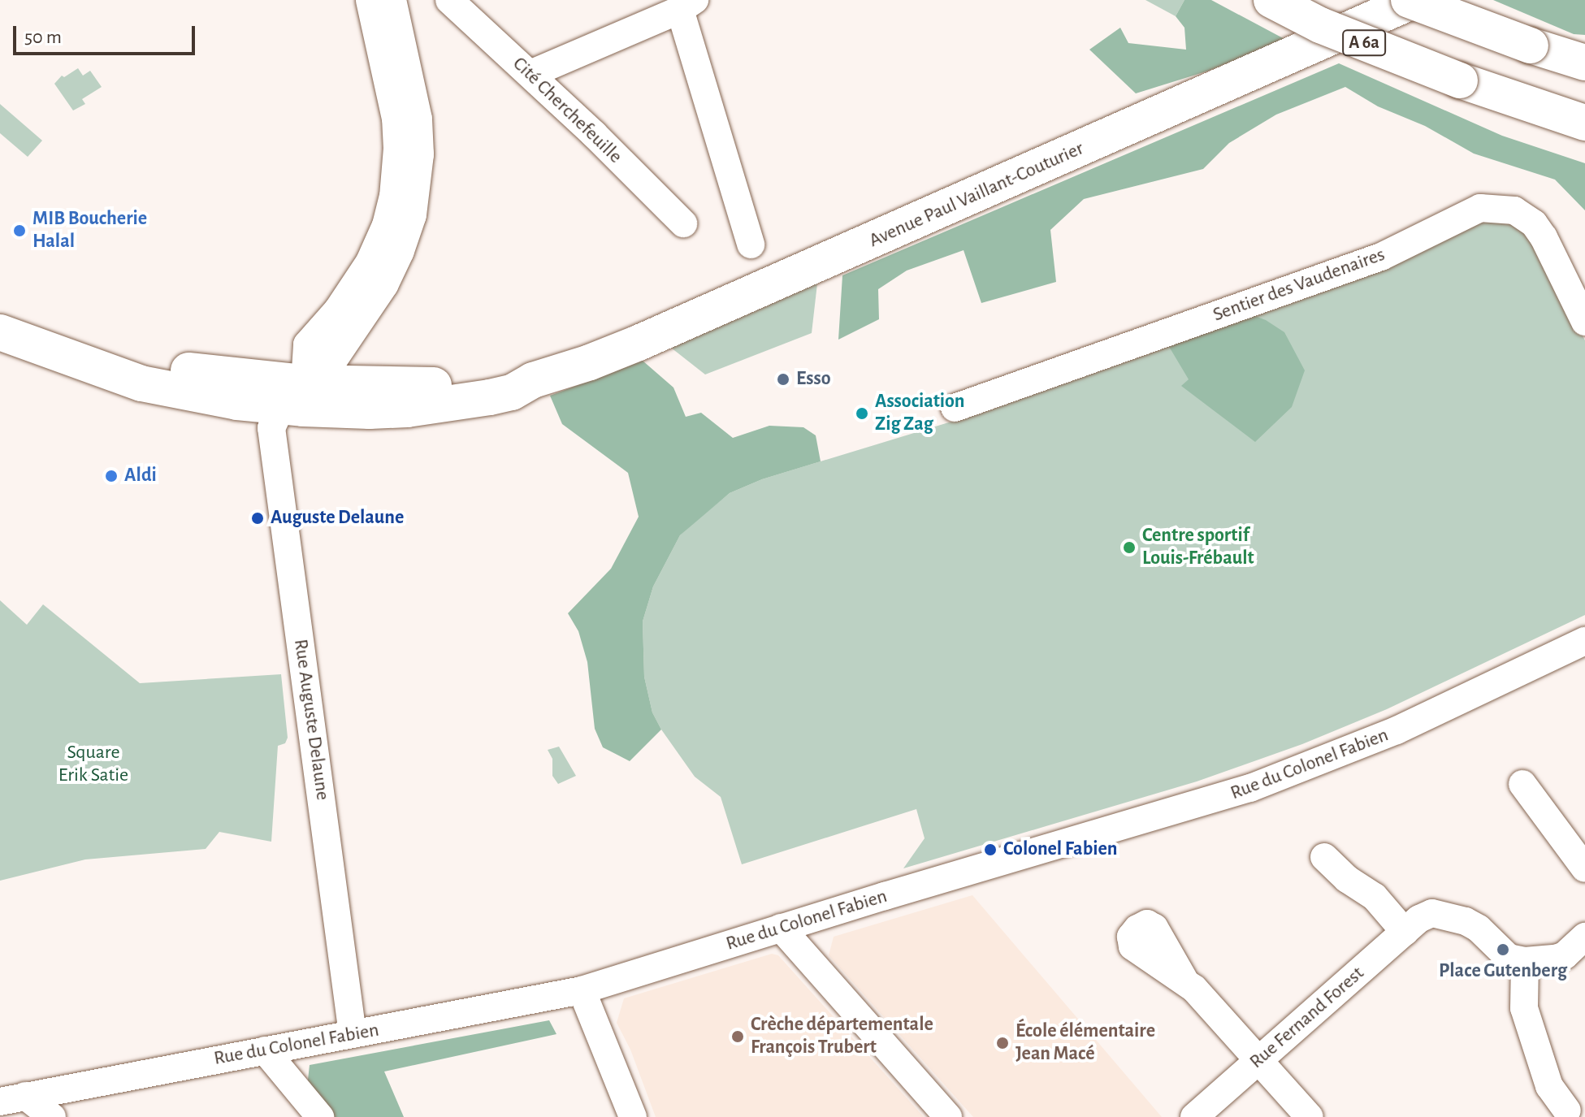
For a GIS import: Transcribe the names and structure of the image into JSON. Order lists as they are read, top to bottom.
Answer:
{
  "streets": {
    "main road": ["A 6a", "Avenue Paul Vaillant-Couturier"],
    "street": [
      "Cité Cherchefeuille",
      "Sentier des Vaudenaires",
      "Rue Auguste Delaune",
      "Rue du Colonel Fabien",
      "Rue Fernand Forest"
    ]
  },
  "crossings": [
    ["Avenue Paul Vaillant-Couturier", "Rue Auguste Delaune"],
    ["Rue Auguste Delaune", "Rue du Colonel Fabien"]
  ],
  "parks": ["Square Erik Satie"],
  "places": [
    "MIB Boucherie Halal",
    "Esso",
    "Association Zig Zag",
    "Aldi",
    "Auguste Delaune",
    "Centre sportif Louis-Frébault",
    "Colonel Fabien",
    "Place Gutenberg",
    "Crèche départementale François Trubert",
    "École élémentaire Jean Macé"
  ],
  "scale_bar": "50 m"
}
